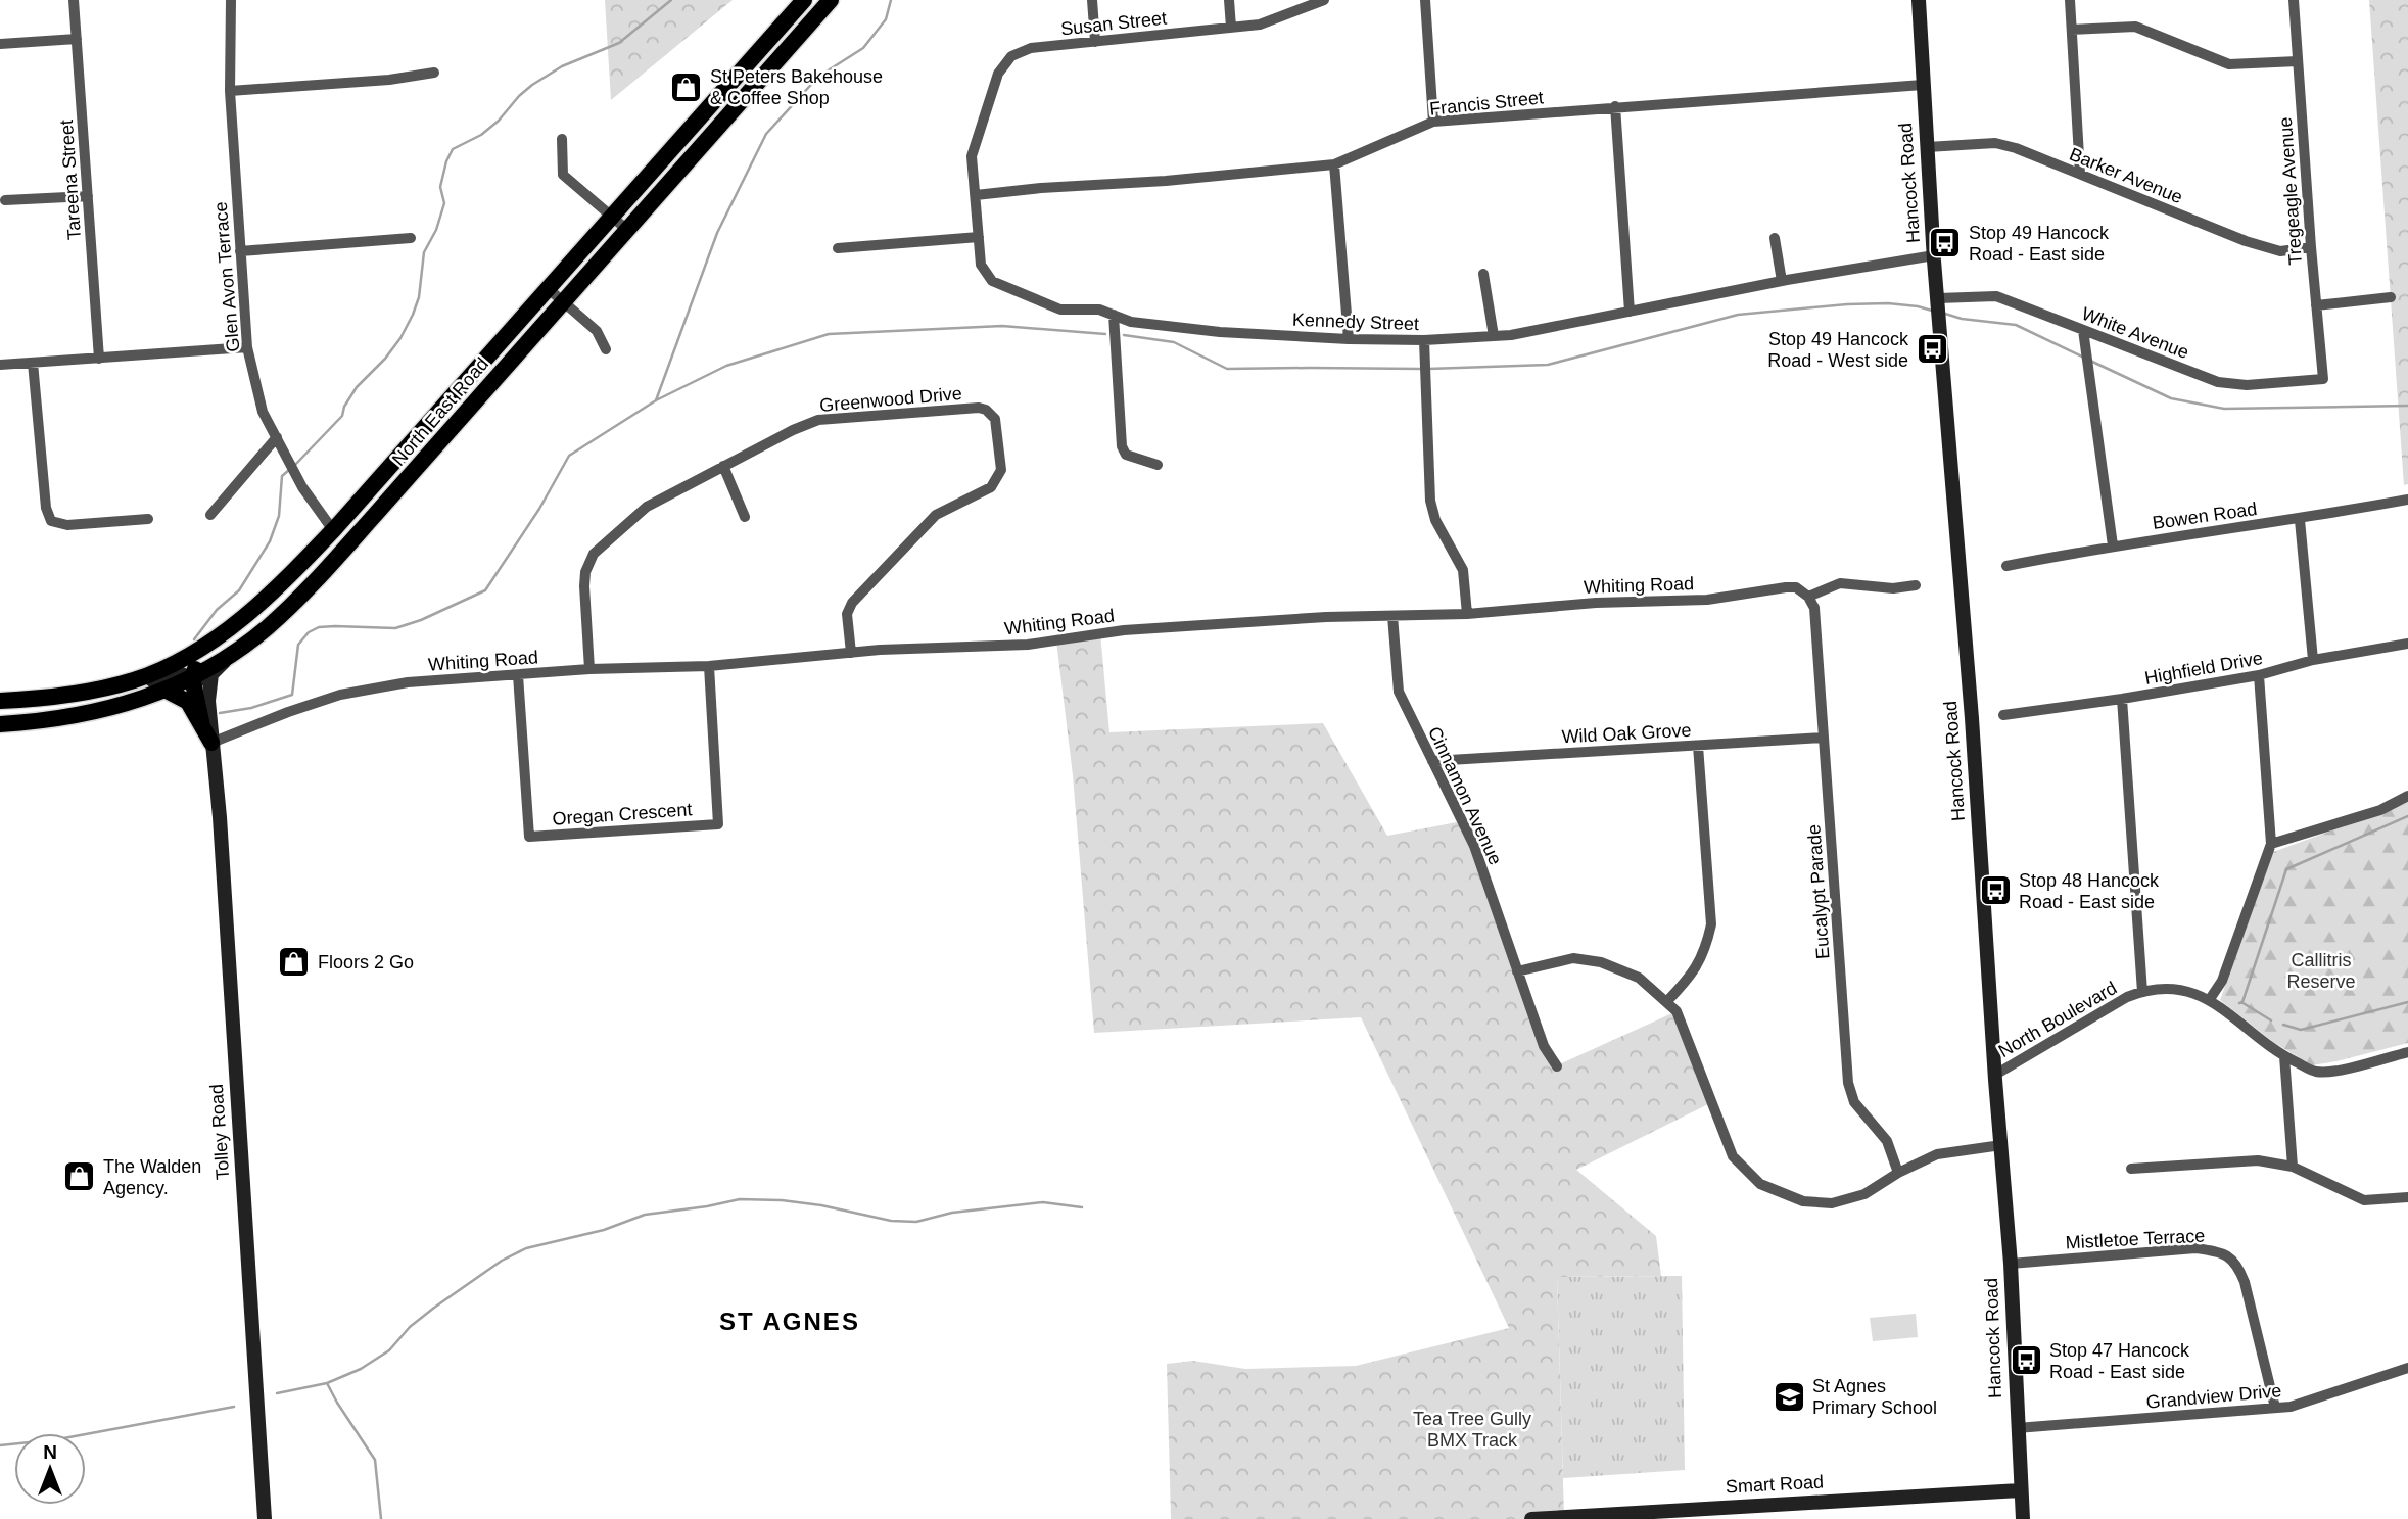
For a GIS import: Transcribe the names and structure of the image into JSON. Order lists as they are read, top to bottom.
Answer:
{
  "streets": {
    "main road": [
      "Hancock Road",
      "North East Road",
      "Tolley Road",
      "Smart Road"
    ],
    "street": [
      "Susan Street",
      "Francis Street",
      "Barker Avenue",
      "Tareena Street",
      "Tregeagle Avenue",
      "Glen Avon Terrace",
      "Kennedy Street",
      "White Avenue",
      "Greenwood Drive",
      "Bowen Road",
      "Whiting Road",
      "Highfield Drive",
      "Wild Oak Grove",
      "Cinnamon Avenue",
      "Oregan Crescent",
      "Eucalypt Parade",
      "North Boulevard",
      "Mistletoe Terrace",
      "Grandview Drive"
    ]
  },
  "crossings": [
    ["Susan Street", "Kennedy Street"],
    ["Francis Street", "Hancock Road"],
    ["Francis Street", "Kennedy Street"],
    ["Barker Avenue", "Hancock Road"],
    ["Barker Avenue", "Tregeagle Avenue"],
    ["Hancock Road", "Kennedy Street"],
    ["Hancock Road", "White Avenue"],
    ["Hancock Road", "North Boulevard"],
    ["Hancock Road", "Mistletoe Terrace"],
    ["Hancock Road", "Grandview Drive"],
    ["Hancock Road", "Smart Road"],
    ["Tregeagle Avenue", "White Avenue"],
    ["Glen Avon Terrace", "North East Road"],
    ["Greenwood Drive", "Whiting Road"],
    ["Whiting Road", "Cinnamon Avenue"],
    ["Whiting Road", "Oregan Crescent"],
    ["Whiting Road", "Eucalypt Parade"],
    ["Whiting Road", "Tolley Road"],
    ["Wild Oak Grove", "Cinnamon Avenue"],
    ["Wild Oak Grove", "Eucalypt Parade"],
    ["Mistletoe Terrace", "Grandview Drive"]
  ],
  "districts": ["ST AGNES"],
  "parks": ["Callitris Reserve", "Tea Tree Gully BMX Track"],
  "places": {
    "shop": ["St Peters Bakehouse & Coffee Shop", "Floors 2 Go", "The Walden Agency."],
    "bus stop": [
      "Stop 49 Hancock Road - East side",
      "Stop 49 Hancock Road - West side",
      "Stop 48 Hancock Road - East side",
      "Stop 47 Hancock Road - East side"
    ],
    "school or university": ["St Agnes Primary School"]
  },
  "north": "top"
}
